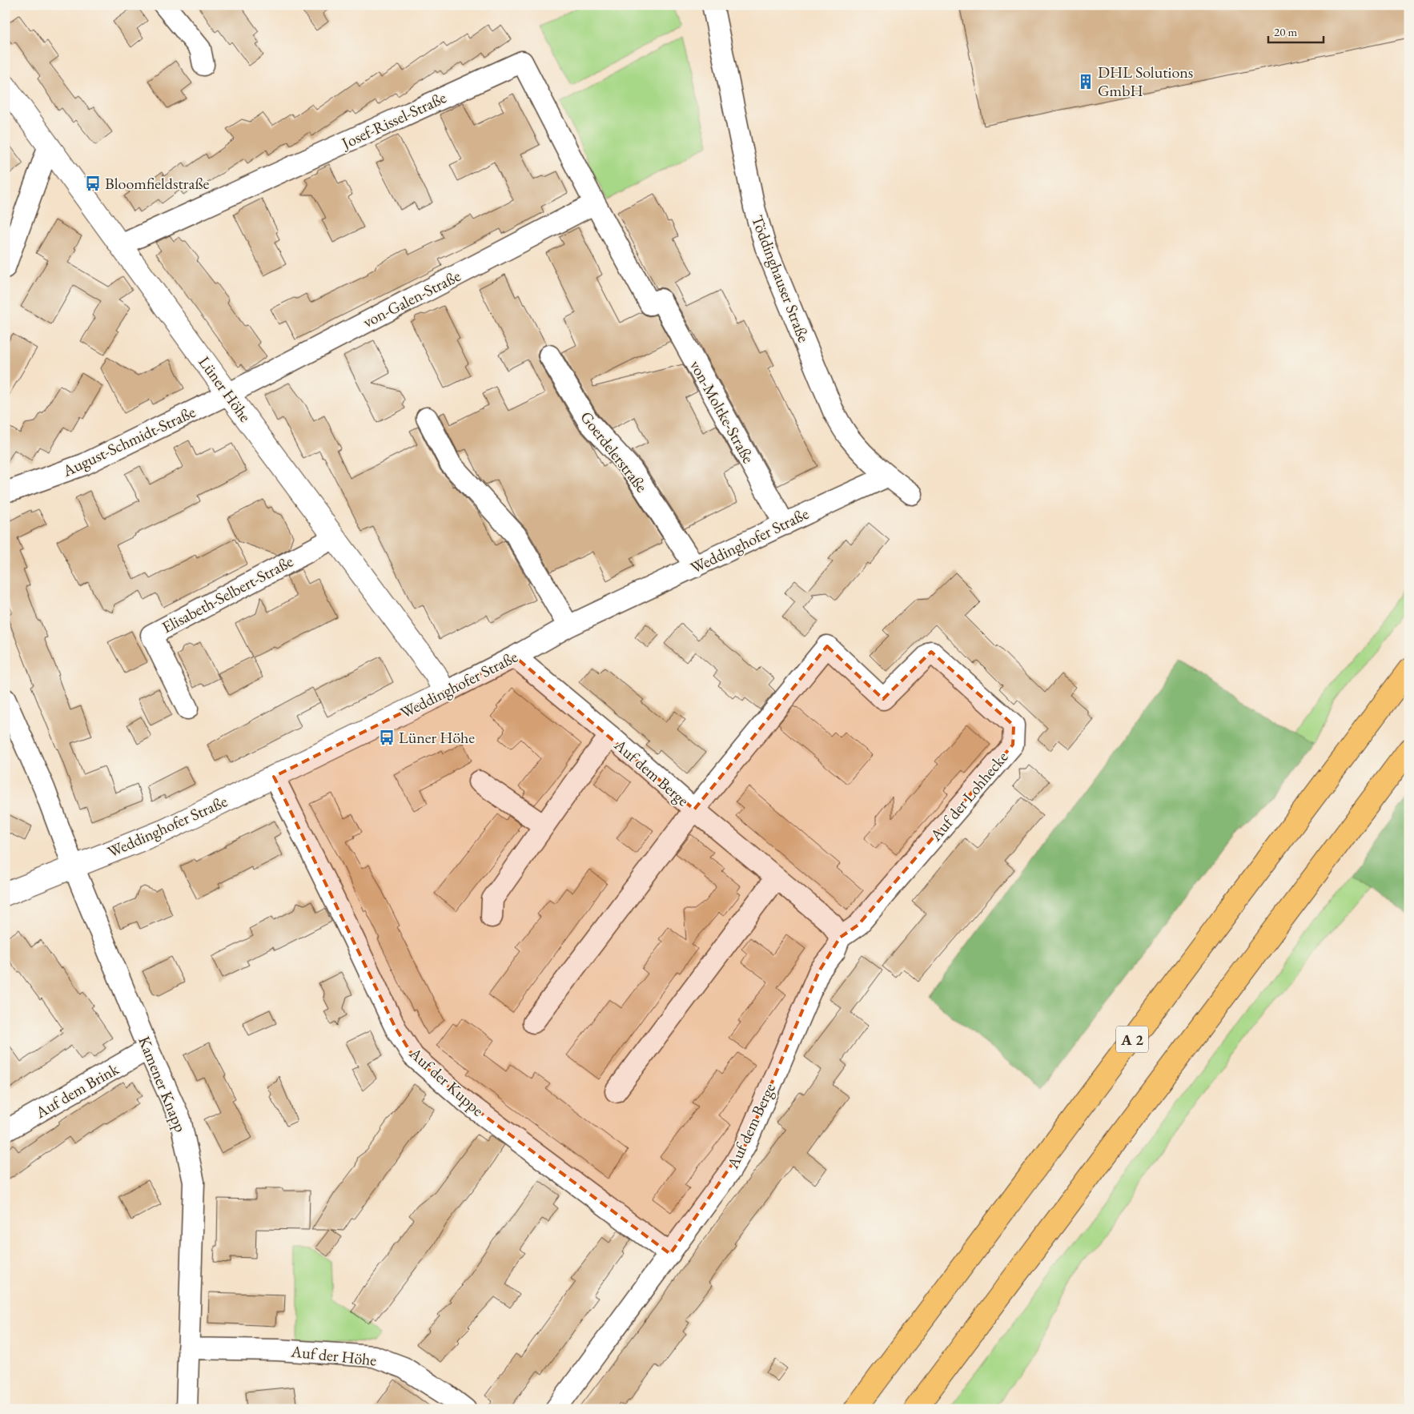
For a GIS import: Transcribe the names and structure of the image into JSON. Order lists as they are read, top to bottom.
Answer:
{
  "streets": {
    "highway": ["A 2"],
    "street": [
      "Josef-Rissel-Straße",
      "Töddinghauser Straße",
      "von-Galen-Straße",
      "Lüner Höhe",
      "von-Moltke-Straße",
      "August-Schmidt-Straße",
      "Goerdelerstraße",
      "Weddinghofer Straße",
      "Elisabeth-Selbert-Straße",
      "Auf dem Berge",
      "Auf der Lohhecke",
      "Auf der Kuppe",
      "Kamener Knapp",
      "Auf dem Brink",
      "Auf der Höhe"
    ]
  },
  "crossings": [
    ["Josef-Rissel-Straße", "von-Galen-Straße"],
    ["Josef-Rissel-Straße", "Lüner Höhe"],
    ["Josef-Rissel-Straße", "von-Moltke-Straße"],
    ["Töddinghauser Straße", "Weddinghofer Straße"],
    ["von-Galen-Straße", "Lüner Höhe"],
    ["von-Galen-Straße", "von-Moltke-Straße"],
    ["von-Galen-Straße", "August-Schmidt-Straße"],
    ["Lüner Höhe", "August-Schmidt-Straße"],
    ["Lüner Höhe", "Weddinghofer Straße"],
    ["Lüner Höhe", "Elisabeth-Selbert-Straße"],
    ["von-Moltke-Straße", "Weddinghofer Straße"],
    ["Goerdelerstraße", "Weddinghofer Straße"],
    ["Weddinghofer Straße", "Auf dem Berge"],
    ["Weddinghofer Straße", "Auf der Kuppe"],
    ["Weddinghofer Straße", "Kamener Knapp"],
    ["Auf dem Berge", "Auf der Lohhecke"],
    ["Auf dem Berge", "Auf der Kuppe"],
    ["Kamener Knapp", "Auf dem Brink"],
    ["Kamener Knapp", "Auf der Höhe"]
  ],
  "places": {
    "building": ["DHL Solutions GmbH"],
    "bus stop": ["Bloomfieldstraße", "Lüner Höhe"]
  },
  "scale_bar": "20 m"
}
